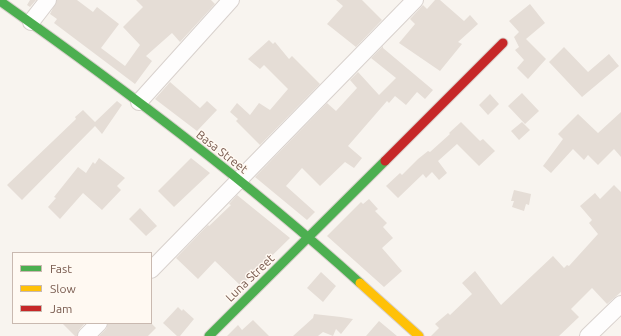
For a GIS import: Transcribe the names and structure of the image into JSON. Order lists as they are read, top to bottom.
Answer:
{
  "streets": {
    "street": ["Basa Street", "Luna Street"]
  },
  "crossings": [
    ["Basa Street", "Luna Street"]
  ],
  "legend": ["Fast", "Slow", "Jam"]
}
